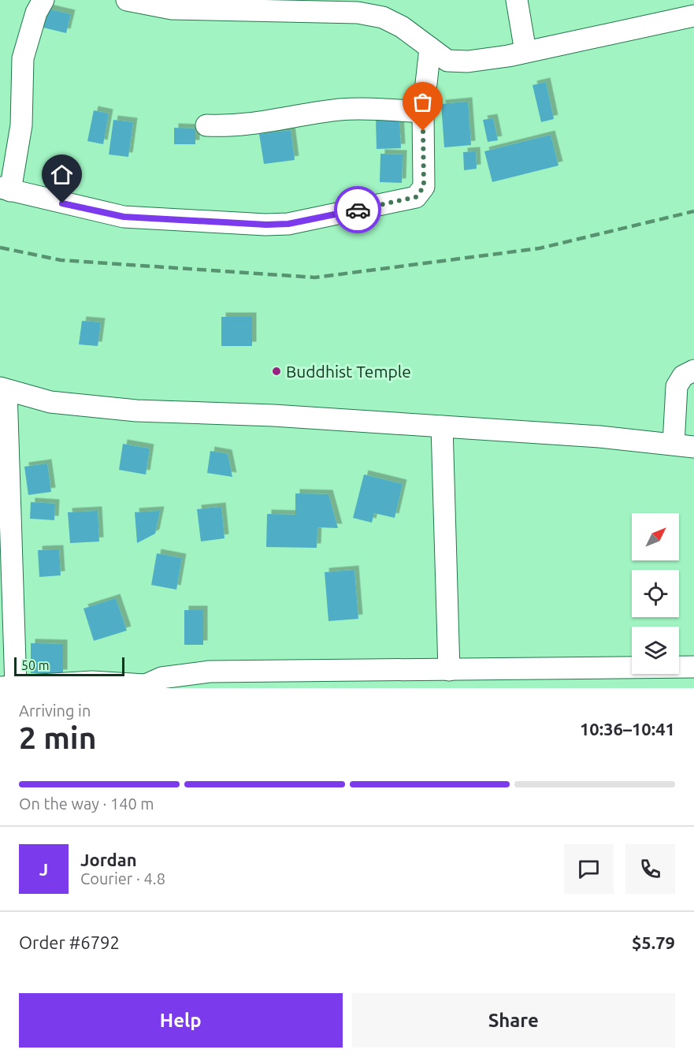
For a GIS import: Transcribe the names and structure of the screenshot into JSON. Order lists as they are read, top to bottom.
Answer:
{
  "places": ["Buddhist Temple"],
  "scale_bar": "50 m",
  "north": "top right",
  "page": {
    "scale": "50 m",
    "heading": ["2 min", "Arriving in", "10:36–10:41"],
    "panel": [
      "Jordan",
      "Courier · 4.8",
      "Order #6792",
      "$5.79"
    ],
    "bar": "On the way · 140 m",
    "round": "J",
    "buttons": ["Help", "Share"]
  }
}
